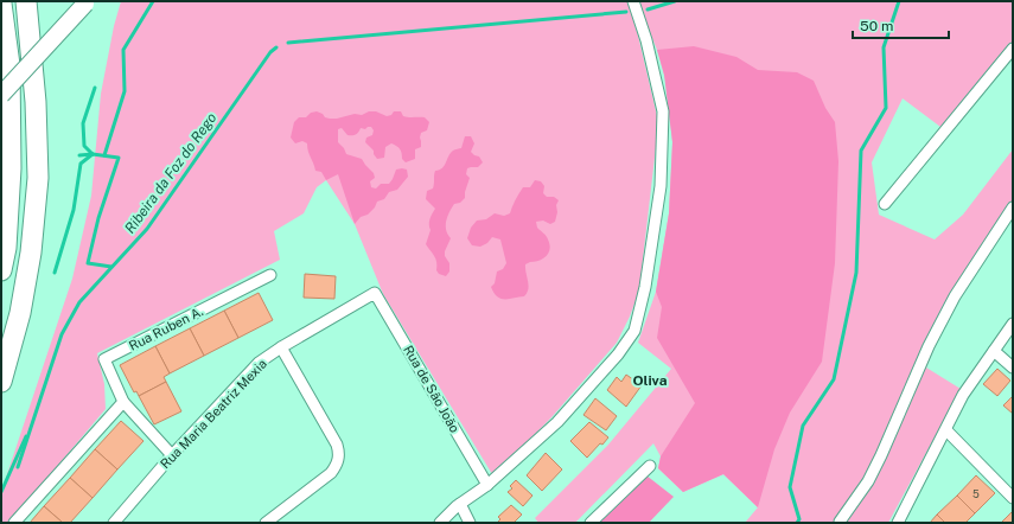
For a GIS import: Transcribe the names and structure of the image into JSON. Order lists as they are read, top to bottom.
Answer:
{
  "streets": {
    "street": ["Rua Ruben A.", "Rua de São João", "Rua Maria Beatriz Mexia"]
  },
  "crossings": [
    ["Rua Ruben A.", "Rua Maria Beatriz Mexia"],
    ["Rua de São João", "Rua Maria Beatriz Mexia"]
  ],
  "districts": ["Oliva"],
  "water": ["Ribeira da Foz do Rego"],
  "house_numbers": ["5"],
  "scale_bar": "50 m"
}
